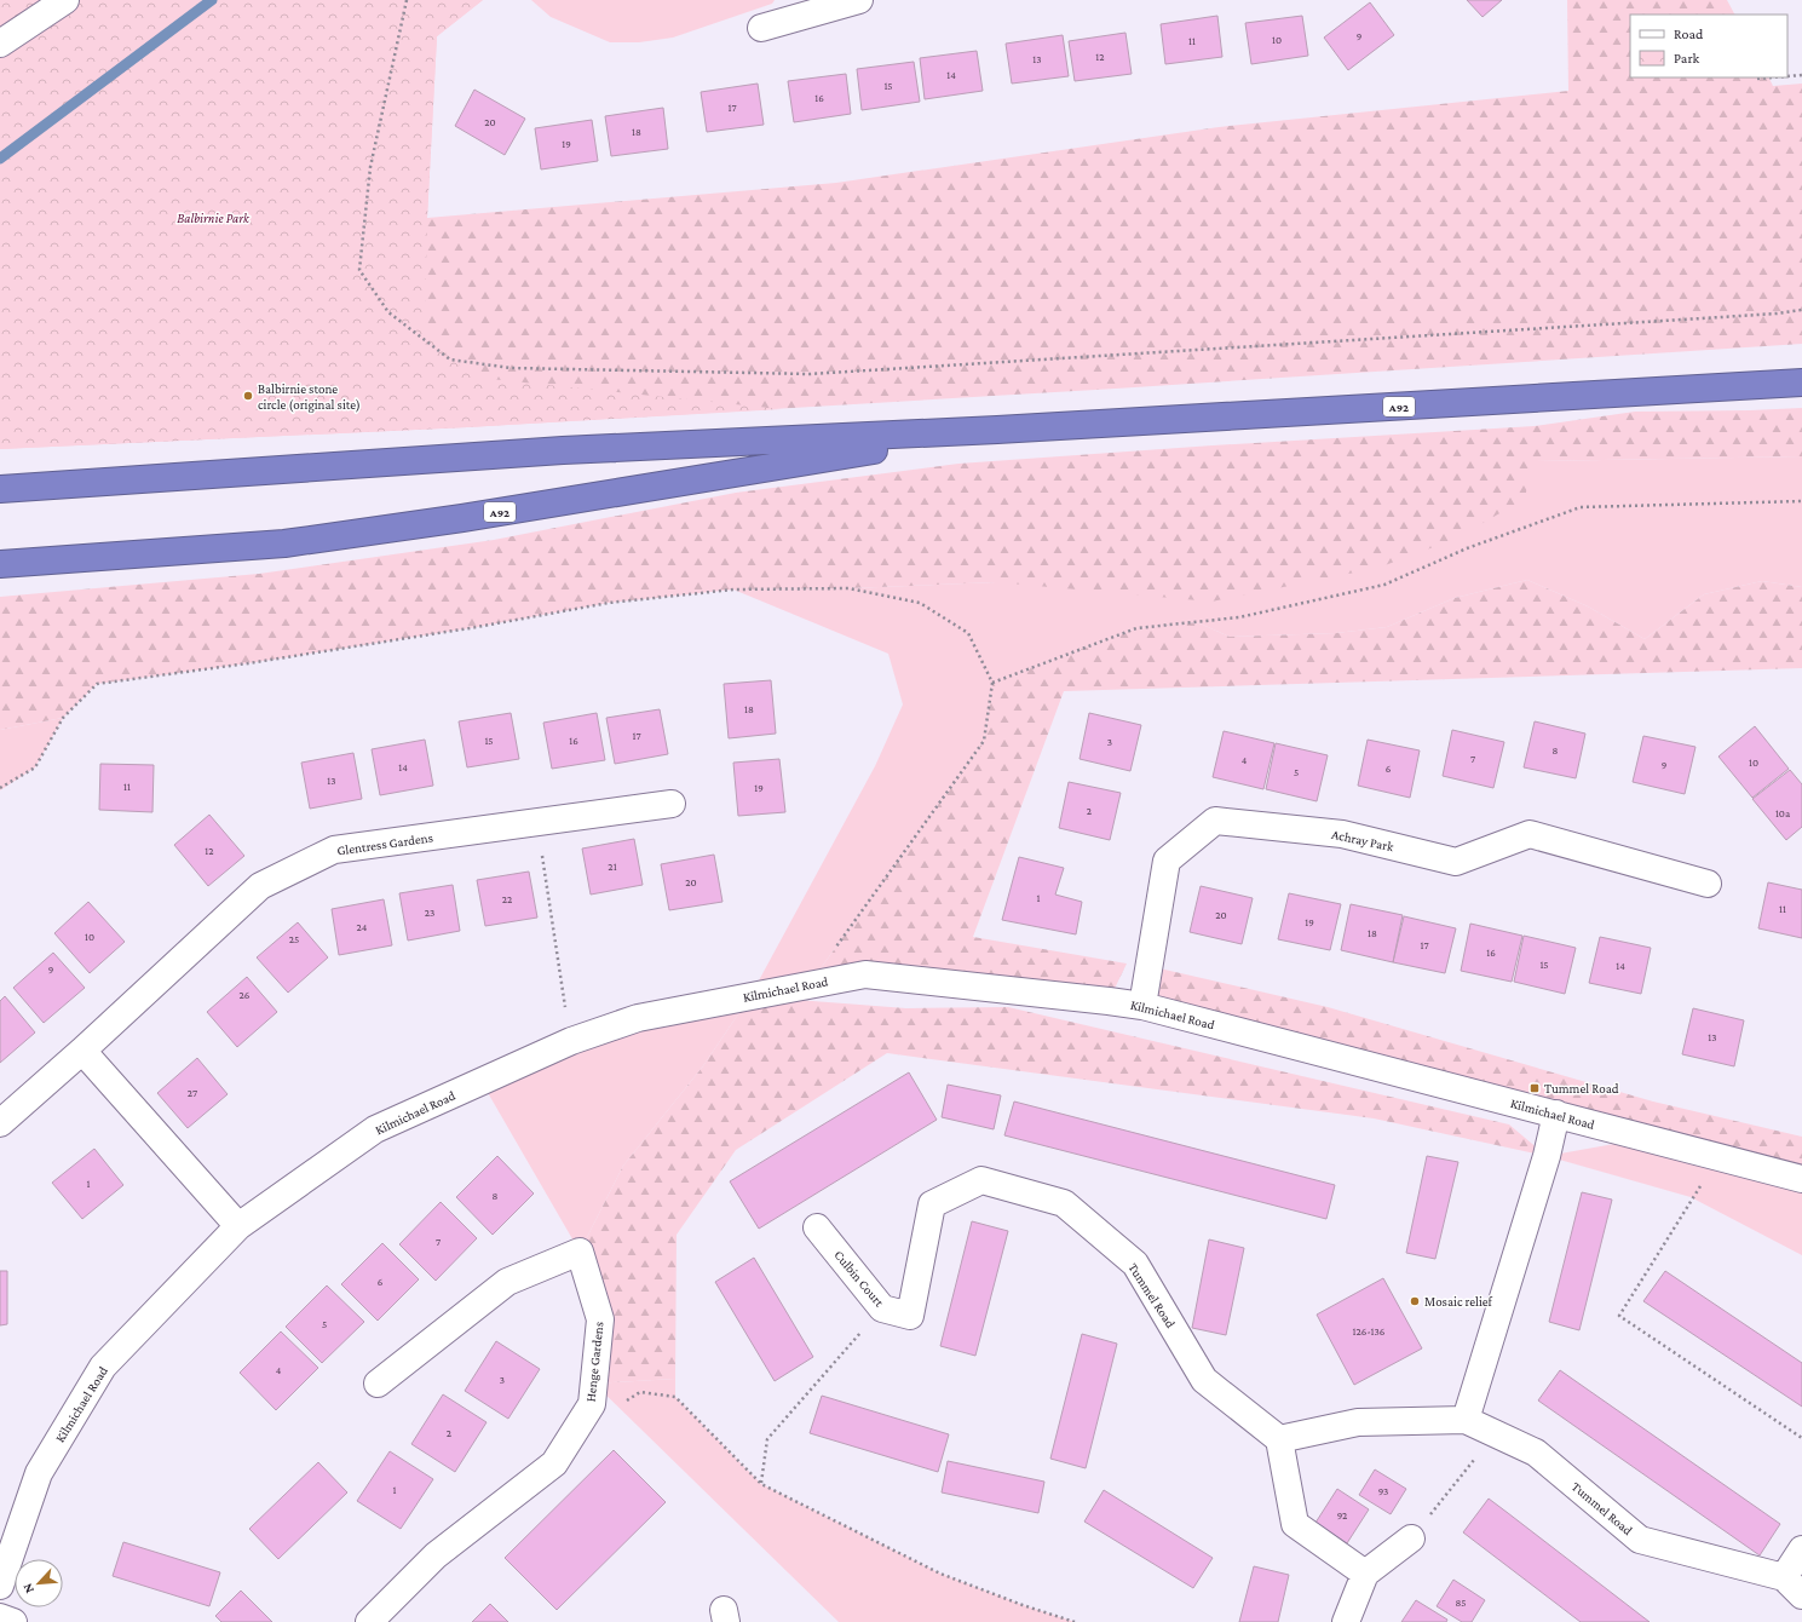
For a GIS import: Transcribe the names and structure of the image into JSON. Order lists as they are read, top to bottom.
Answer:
{
  "streets": {
    "highway": ["A92"],
    "street": [
      "Achray Park",
      "Glentress Gardens",
      "Kilmichael Road",
      "Culbin Court",
      "Tummel Road",
      "Henge Gardens"
    ]
  },
  "crossings": [
    ["Achray Park", "Kilmichael Road"],
    ["Culbin Court", "Tummel Road"]
  ],
  "parks": ["Balbirnie Park"],
  "places": {
    "other": ["Balbirnie stone circle (original site)", "Mosaic relief"],
    "transit": ["Tummel Road"]
  },
  "house_numbers": [
    "9",
    "10",
    "11",
    "12",
    "13",
    "14",
    "15",
    "16",
    "17",
    "20",
    "18",
    "19",
    "18",
    "17",
    "15",
    "16",
    "3",
    "8",
    "7",
    "4",
    "10",
    "9",
    "14",
    "6",
    "5",
    "13",
    "11",
    "19",
    "2",
    "10a",
    "12",
    "21",
    "20",
    "1",
    "22",
    "11",
    "23",
    "20",
    "19",
    "24",
    "18",
    "10",
    "25",
    "17",
    "16",
    "15",
    "14",
    "9",
    "26",
    "13",
    "27",
    "1",
    "8",
    "7",
    "6",
    "5",
    "126-136",
    "4",
    "3",
    "2",
    "1",
    "93",
    "92",
    "85"
  ],
  "legend": ["Road", "Park"],
  "north": "bottom left"
}
